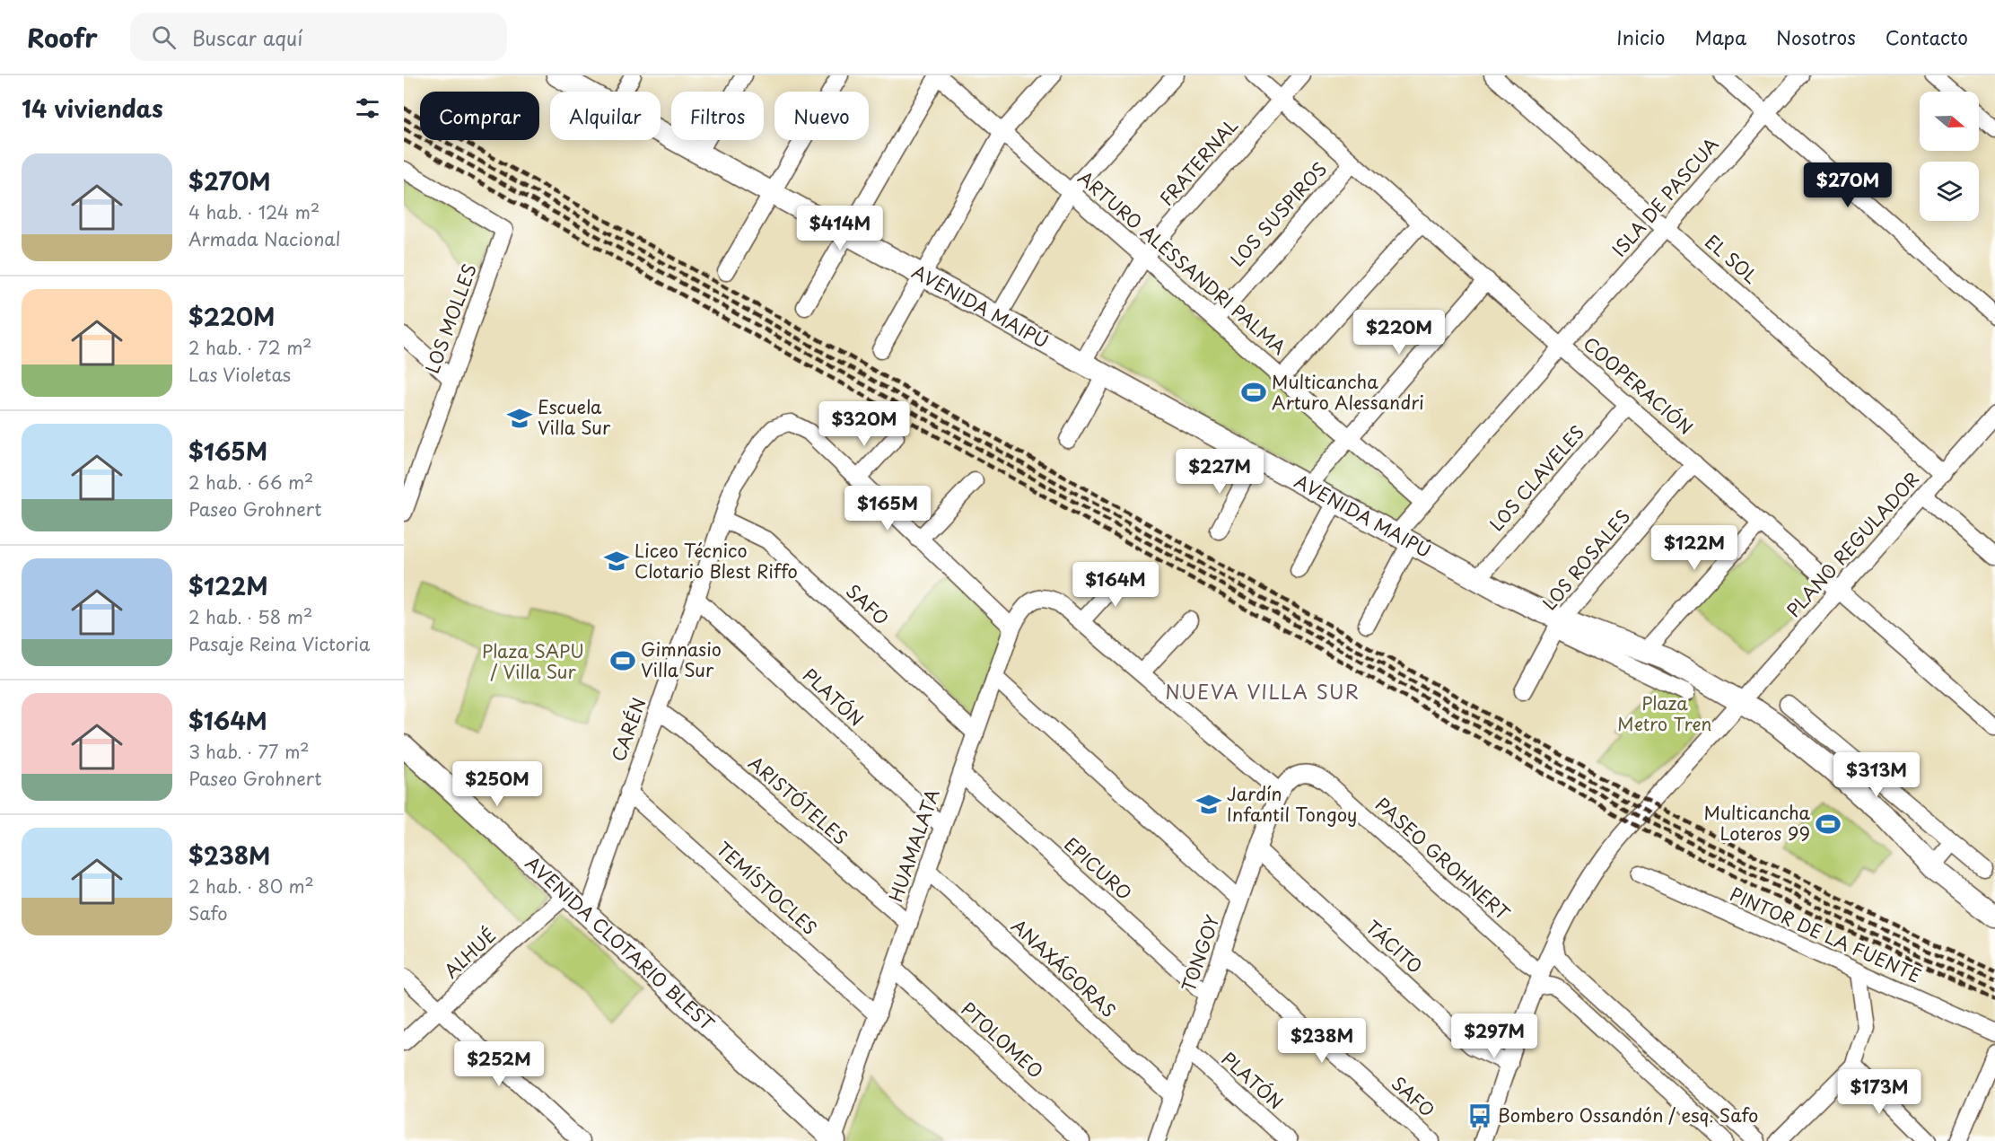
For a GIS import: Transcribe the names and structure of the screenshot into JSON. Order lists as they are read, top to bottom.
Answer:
{
  "streets": {
    "main road": ["AVENIDA MAIPÚ", "AVENIDA CLOTARIO BLEST"],
    "street": [
      "FRATERNAL",
      "ISLA DE PASCUA",
      "LOS SUSPIROS",
      "EL SOL",
      "ARTURO ALESSANDRI PALMA",
      "LOS MOLLES",
      "COOPERACIÓN",
      "LOS CLAVELES",
      "PLANO REGULADOR",
      "LOS ROSALES",
      "SAFO",
      "PLATÓN",
      "CARÉN",
      "ARISTÓTELES",
      "HUAMALATA",
      "PASEO GROHNERT",
      "EPICURO",
      "TEMÍSTOCLES",
      "PINTOR DE LA FUENTE",
      "TÁCITO",
      "ALHUÉ",
      "TONGOY",
      "ANAXÁGORAS",
      "PTOLOMEO"
    ]
  },
  "crossings": [
    ["FRATERNAL", "ARTURO ALESSANDRI PALMA"],
    ["FRATERNAL", "AVENIDA MAIPÚ"],
    ["FRATERNAL", "COOPERACIÓN"],
    ["ISLA DE PASCUA", "EL SOL"],
    ["ISLA DE PASCUA", "ARTURO ALESSANDRI PALMA"],
    ["ISLA DE PASCUA", "AVENIDA MAIPÚ"],
    ["ISLA DE PASCUA", "COOPERACIÓN"],
    ["LOS SUSPIROS", "ARTURO ALESSANDRI PALMA"],
    ["LOS SUSPIROS", "COOPERACIÓN"],
    ["EL SOL", "PLANO REGULADOR"],
    ["AVENIDA MAIPÚ", "LOS CLAVELES"],
    ["AVENIDA MAIPÚ", "PLANO REGULADOR"],
    ["AVENIDA MAIPÚ", "LOS ROSALES"],
    ["COOPERACIÓN", "LOS CLAVELES"],
    ["COOPERACIÓN", "PLANO REGULADOR"],
    ["COOPERACIÓN", "LOS ROSALES"],
    ["PLANO REGULADOR", "PASEO GROHNERT"],
    ["PLANO REGULADOR", "TÁCITO"],
    ["SAFO", "CARÉN"],
    ["SAFO", "HUAMALATA"],
    ["SAFO", "TONGOY"],
    ["PLATÓN", "CARÉN"],
    ["PLATÓN", "HUAMALATA"],
    ["PLATÓN", "TONGOY"],
    ["CARÉN", "ARISTÓTELES"],
    ["CARÉN", "TEMÍSTOCLES"],
    ["CARÉN", "AVENIDA CLOTARIO BLEST"],
    ["ARISTÓTELES", "HUAMALATA"],
    ["HUAMALATA", "EPICURO"],
    ["HUAMALATA", "TEMÍSTOCLES"],
    ["HUAMALATA", "AVENIDA CLOTARIO BLEST"],
    ["HUAMALATA", "ANAXÁGORAS"],
    ["HUAMALATA", "PTOLOMEO"],
    ["PASEO GROHNERT", "TONGOY"],
    ["EPICURO", "TONGOY"],
    ["AVENIDA CLOTARIO BLEST", "ALHUÉ"],
    ["TÁCITO", "TONGOY"],
    ["TONGOY", "ANAXÁGORAS"]
  ],
  "districts": ["NUEVA VILLA SUR"],
  "parks": ["Plaza SAPU / Villa Sur", "Plaza Metro Tren"],
  "places": {
    "sports": ["Multicancha Arturo Alessandri", "Gimnasio Villa Sur", "Multicancha Loteros 99"],
    "school or university": ["Escuela Villa Sur", "Liceo Técnico Clotario Blest Riffo", "Jardín Infantil Tongoy"],
    "bus stop": ["Bombero Ossandón / esq. Safo"]
  },
  "north": "right",
  "page": {
    "header": "Roofr",
    "search": "Buscar aquí",
    "nav": [
      "Inicio",
      "Mapa",
      "Nosotros",
      "Contacto"
    ],
    "heading": "14 viviendas",
    "chip": [
      "Comprar",
      "Alquilar",
      "Filtros",
      "Nuevo"
    ],
    "list": [
      {
        "name": "$270M",
        "note": "4 hab. · 124 m² · Armada Nacional"
      },
      {
        "name": "$220M",
        "note": "2 hab. · 72 m² · Las Violetas"
      },
      {
        "name": "$165M",
        "note": "2 hab. · 66 m² · Paseo Grohnert"
      },
      {
        "name": "$122M",
        "note": "2 hab. · 58 m² · Pasaje Reina Victoria"
      },
      {
        "name": "$164M",
        "note": "3 hab. · 77 m² · Paseo Grohnert"
      },
      {
        "name": "$238M",
        "note": "2 hab. · 80 m² · Safo"
      }
    ],
    "price": [
      "$270M",
      "$414M",
      "$220M",
      "$320M",
      "$227M",
      "$165M",
      "$122M",
      "$164M",
      "$313M",
      "$250M",
      "$297M",
      "$238M",
      "$252M",
      "$173M"
    ]
  }
}
